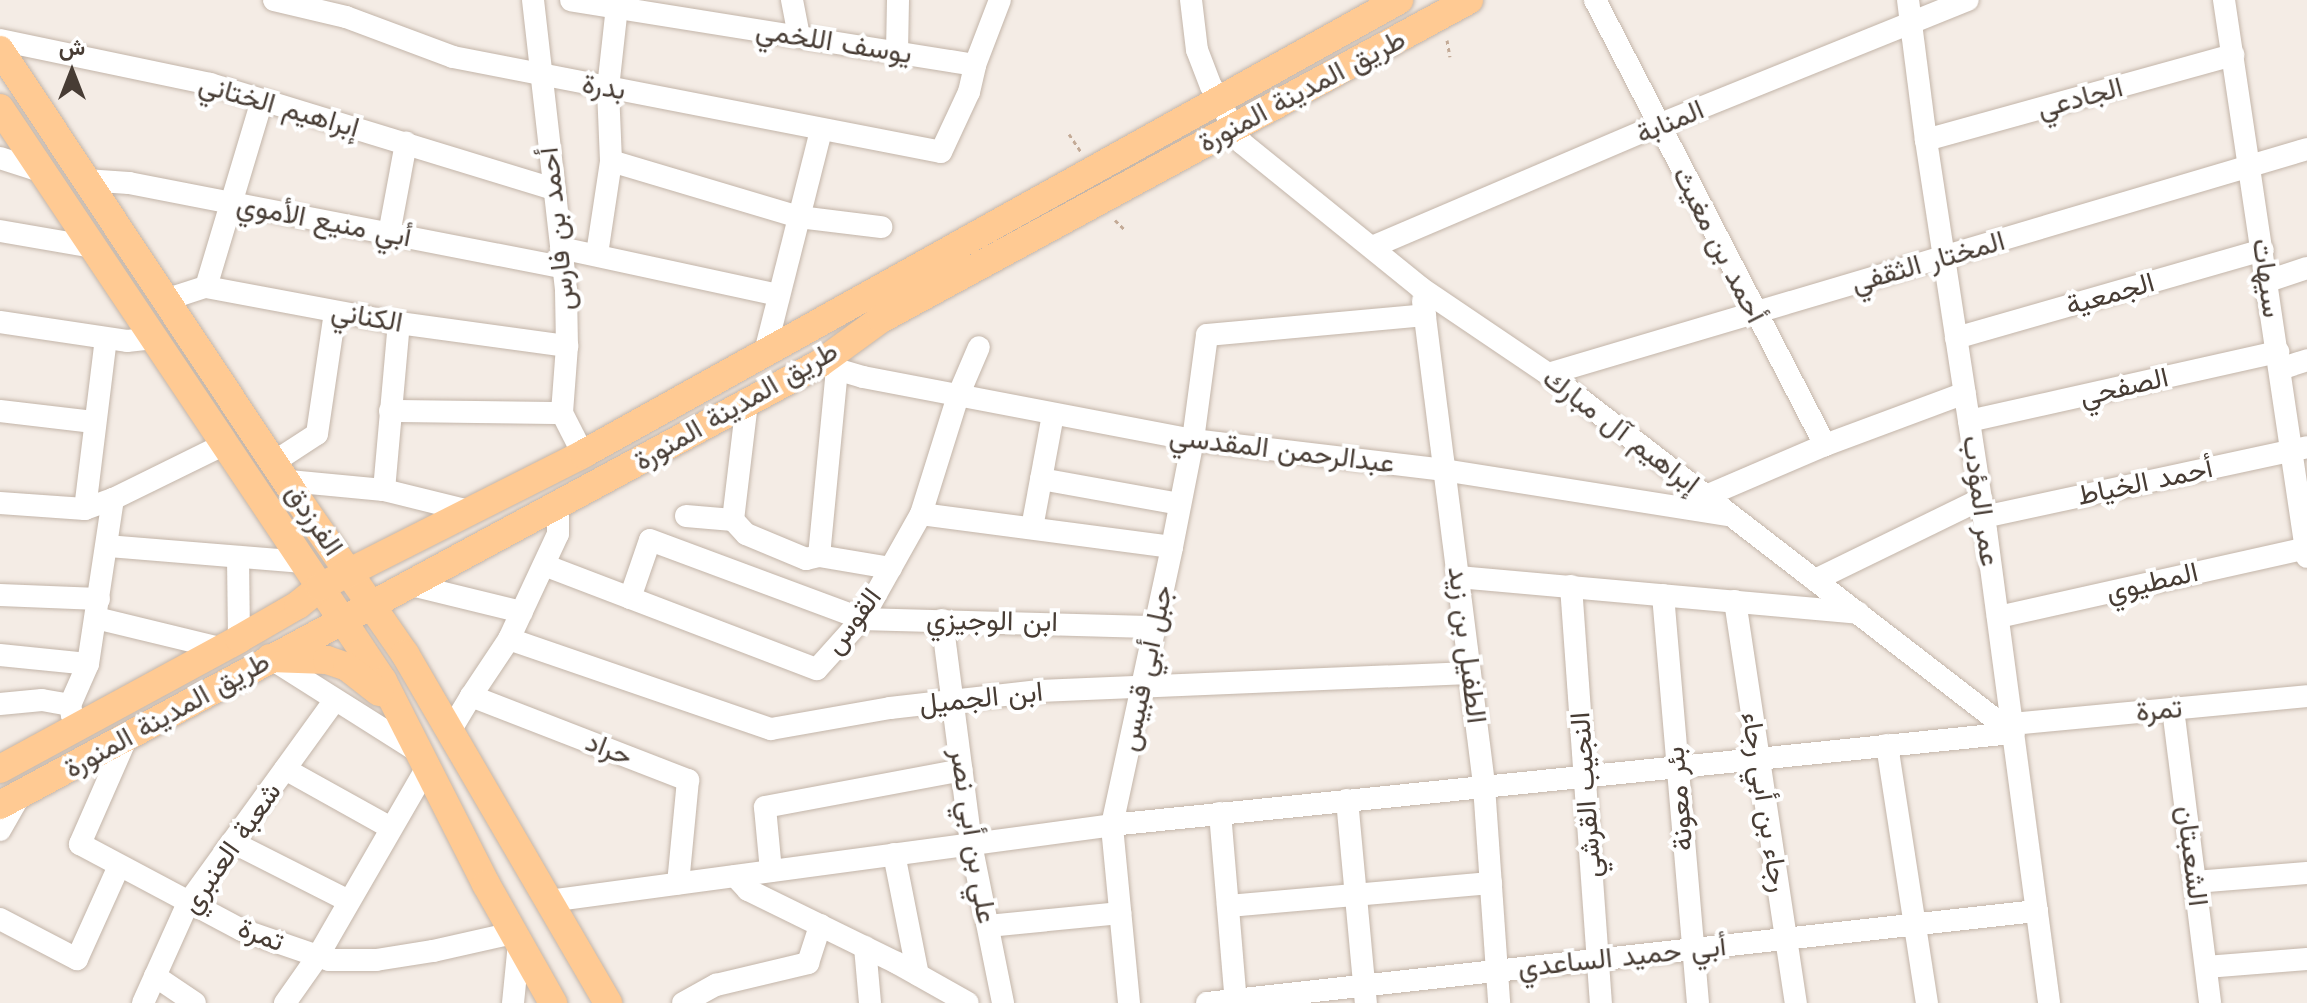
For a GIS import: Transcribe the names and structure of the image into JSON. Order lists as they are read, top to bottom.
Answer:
{
  "streets": {
    "main road": ["طريق المدينة المنورة", "الفرزدق"],
    "street": [
      "يوسف اللخمي",
      "بدرة",
      "الجادعي",
      "إبراهيم الختاني",
      "المنابة",
      "أبي منيع الأموي",
      "أحمد بن فارس",
      "أحمد بن مغيث",
      "المختار الثقفي",
      "سيهات",
      "الجمعية",
      "الكناني",
      "الصفحي",
      "إبراهيم آل مبارك",
      "عبدالرحمن المقدسي",
      "أحمد الخياط",
      "عمر المؤدب",
      "المطيوي",
      "القوس",
      "ابن الوجيزي",
      "الطفيل بن زيد",
      "جبل أبي قبيس",
      "ابن الجميل",
      "تمرة",
      "حراد",
      "النجيب القرشي",
      "بئر معونة",
      "رجاء بن أبي رجاء",
      "علي بن أبي نصر",
      "شعبة العنبري",
      "الشعبتان",
      "أبي حميد الساعدي"
    ]
  },
  "crossings": [
    ["يوسف اللخمي", "بدرة"],
    ["بدرة", "أحمد بن فارس"],
    ["طريق المدينة المنورة", "إبراهيم آل مبارك"],
    ["طريق المدينة المنورة", "عبدالرحمن المقدسي"],
    ["طريق المدينة المنورة", "الفرزدق"],
    ["طريق المدينة المنورة", "تمرة"],
    ["الجادعي", "سيهات"],
    ["الجادعي", "عمر المؤدب"],
    ["إبراهيم الختاني", "أحمد بن فارس"],
    ["المنابة", "أحمد بن مغيث"],
    ["المنابة", "إبراهيم آل مبارك"],
    ["المنابة", "عمر المؤدب"],
    ["أبي منيع الأموي", "أحمد بن فارس"],
    ["أبي منيع الأموي", "الفرزدق"],
    ["أحمد بن فارس", "الكناني"],
    ["أحمد بن مغيث", "المختار الثقفي"],
    ["المختار الثقفي", "سيهات"],
    ["المختار الثقفي", "إبراهيم آل مبارك"],
    ["المختار الثقفي", "عمر المؤدب"],
    ["سيهات", "الجمعية"],
    ["سيهات", "الصفحي"],
    ["سيهات", "أحمد الخياط"],
    ["سيهات", "المطيوي"],
    ["الجمعية", "عمر المؤدب"],
    ["الكناني", "الفرزدق"],
    ["الصفحي", "عمر المؤدب"],
    ["إبراهيم آل مبارك", "عبدالرحمن المقدسي"],
    ["إبراهيم آل مبارك", "أحمد الخياط"],
    ["إبراهيم آل مبارك", "عمر المؤدب"],
    ["إبراهيم آل مبارك", "الطفيل بن زيد"],
    ["إبراهيم آل مبارك", "تمرة"],
    ["عبدالرحمن المقدسي", "القوس"],
    ["عبدالرحمن المقدسي", "الطفيل بن زيد"],
    ["عبدالرحمن المقدسي", "جبل أبي قبيس"],
    ["أحمد الخياط", "عمر المؤدب"],
    ["عمر المؤدب", "المطيوي"],
    ["عمر المؤدب", "تمرة"],
    ["عمر المؤدب", "أبي حميد الساعدي"],
    ["الفرزدق", "تمرة"],
    ["القوس", "ابن الوجيزي"],
    ["ابن الوجيزي", "جبل أبي قبيس"],
    ["ابن الوجيزي", "علي بن أبي نصر"],
    ["الطفيل بن زيد", "جبل أبي قبيس"],
    ["الطفيل بن زيد", "ابن الجميل"],
    ["الطفيل بن زيد", "تمرة"],
    ["الطفيل بن زيد", "أبي حميد الساعدي"],
    ["جبل أبي قبيس", "ابن الجميل"],
    ["جبل أبي قبيس", "تمرة"],
    ["ابن الجميل", "علي بن أبي نصر"],
    ["تمرة", "حراد"],
    ["تمرة", "النجيب القرشي"],
    ["تمرة", "بئر معونة"],
    ["تمرة", "رجاء بن أبي رجاء"],
    ["تمرة", "علي بن أبي نصر"],
    ["تمرة", "شعبة العنبري"],
    ["تمرة", "الشعبتان"],
    ["النجيب القرشي", "أبي حميد الساعدي"],
    ["بئر معونة", "أبي حميد الساعدي"],
    ["رجاء بن أبي رجاء", "أبي حميد الساعدي"]
  ],
  "north": "top"
}
